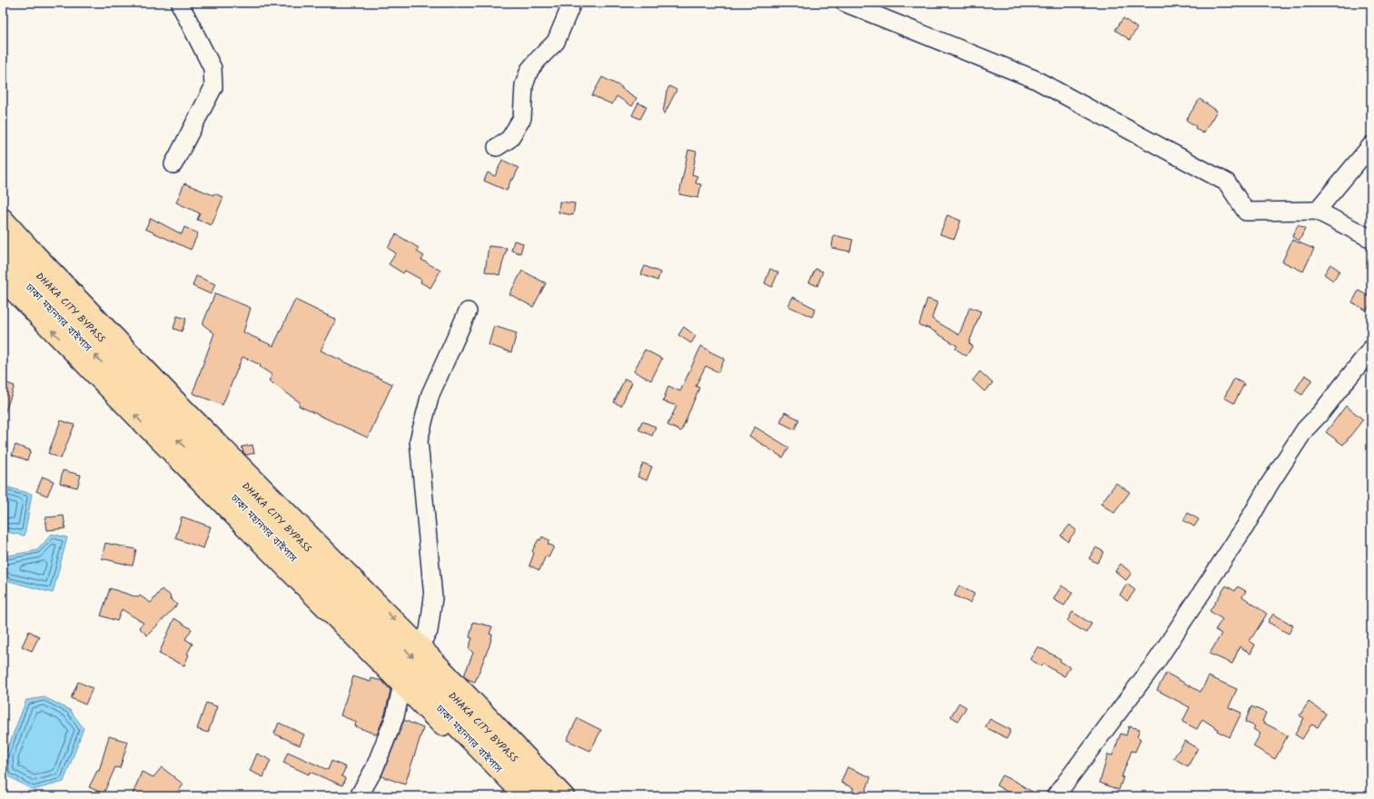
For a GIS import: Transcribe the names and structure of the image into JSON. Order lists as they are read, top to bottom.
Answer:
{
  "streets": {
    "main road": ["DHAKA CITY BYPASS", "ঢাকা মহানগর বাইপাস"]
  }
}
